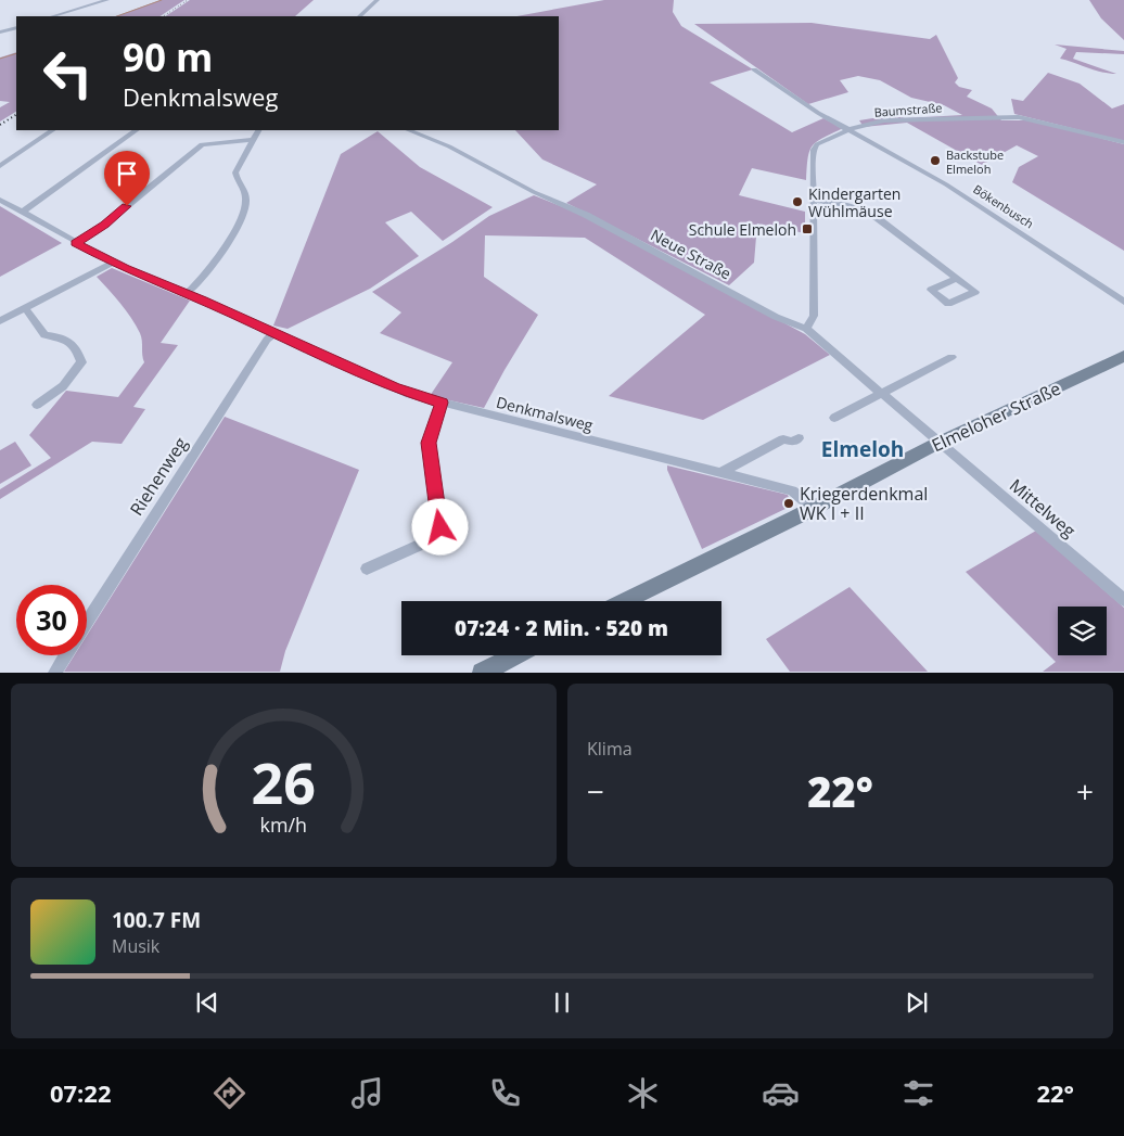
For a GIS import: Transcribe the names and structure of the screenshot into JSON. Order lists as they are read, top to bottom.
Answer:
{
  "streets": {
    "street": [
      "Baumstraße",
      "Bökenbusch",
      "Neue Straße",
      "Denkmalsweg",
      "Elmeloher Straße",
      "Riehenweg",
      "Mittelweg"
    ]
  },
  "crossings": [
    ["Baumstraße", "Bökenbusch"],
    ["Baumstraße", "Neue Straße"],
    ["Neue Straße", "Elmeloher Straße"],
    ["Neue Straße", "Mittelweg"],
    ["Denkmalsweg", "Elmeloher Straße"],
    ["Denkmalsweg", "Riehenweg"],
    ["Elmeloher Straße", "Mittelweg"]
  ],
  "districts": ["Elmeloh"],
  "places": {
    "other": ["Backstube Elmeloh", "Kindergarten Wühlmäuse", "Kriegerdenkmal WK I + II"],
    "transit": ["Schule Elmeloh"]
  },
  "page": {
    "turn": ["90 m", "Denkmalsweg"],
    "limit": "30",
    "trip": "07:24 · 2 Min. · 520 m",
    "tile": "Klima",
    "heat": ["−", "22°", "+"],
    "song": ["100.7 FM", "Musik"],
    "tabs": ["07:22", "22°"],
    "gauge": ["26", "km/h"]
  }
}
